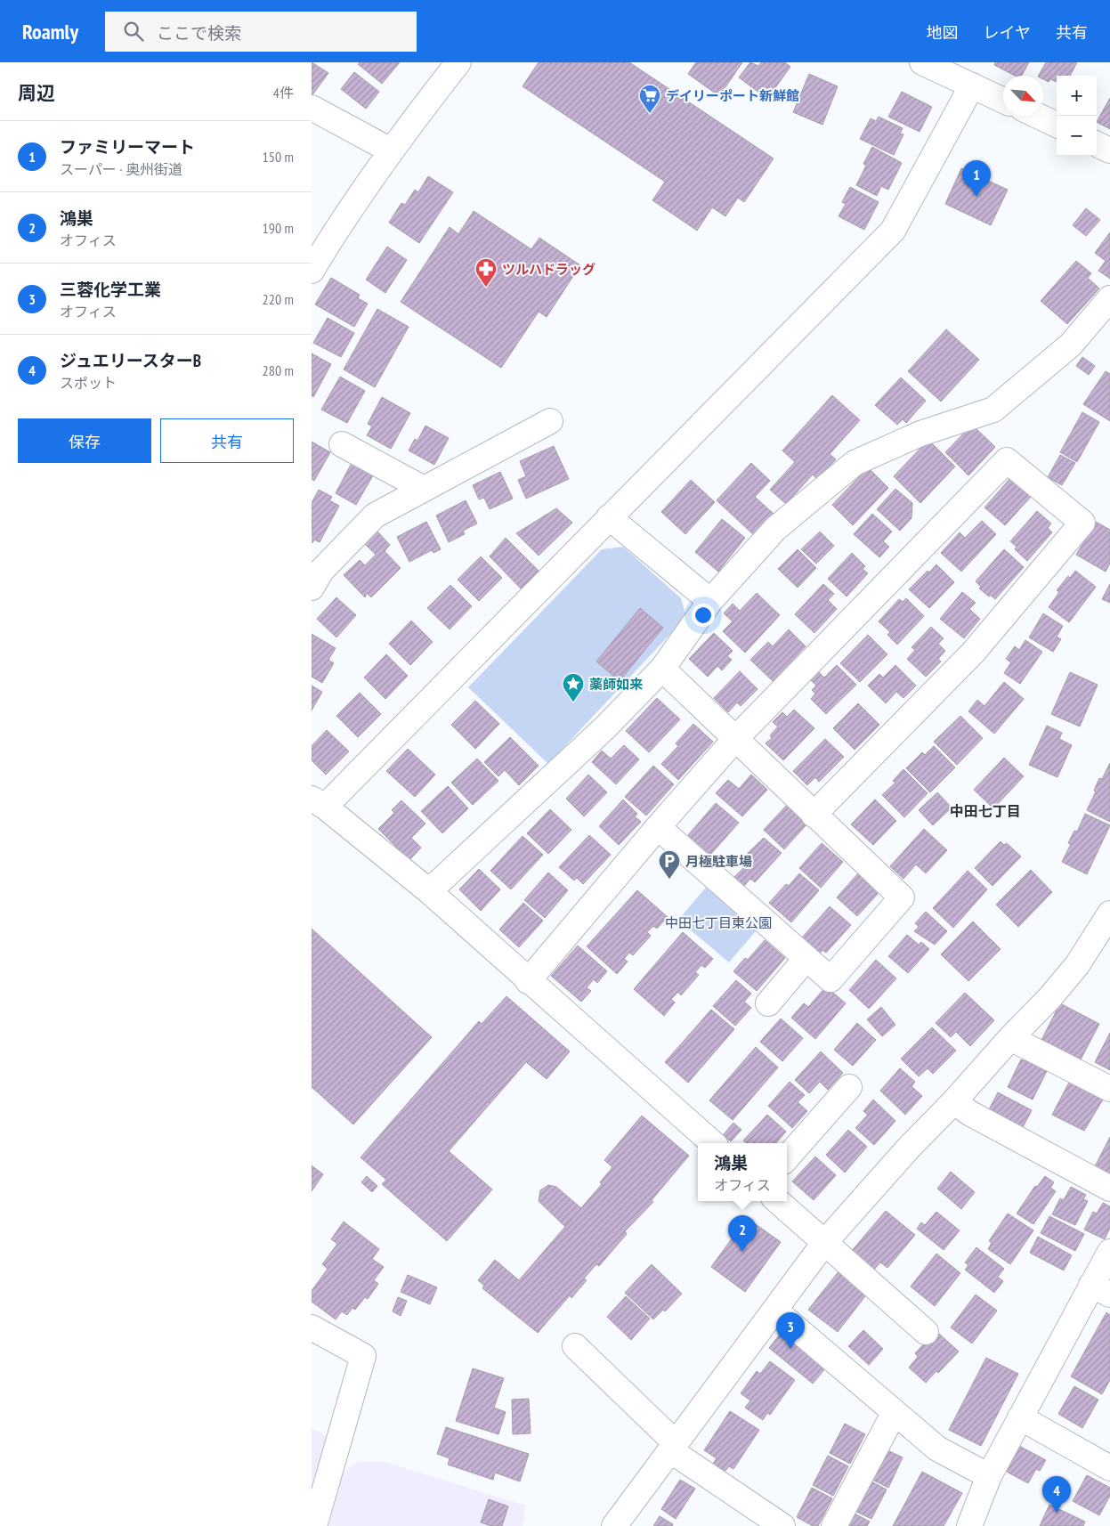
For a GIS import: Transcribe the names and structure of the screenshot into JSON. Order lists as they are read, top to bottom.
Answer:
{
  "districts": ["中田七丁目"],
  "parks": ["中田七丁目東公園"],
  "places": {
    "supermarket": ["デイリーポート新鮮館"],
    "pharmacy": ["ツルハドラッグ"],
    "place": ["薬師如来"],
    "parking": ["月極駐車場"]
  },
  "north": "bottom right",
  "page": {
    "header": "Roamly",
    "search": "ここで検索",
    "nav": ["地図", "レイヤ", "共有"],
    "heading": ["周辺", "4件"],
    "map_buttons": ["+", "−"],
    "list": [
      {
        "mark": "1",
        "name": "ファミリーマート",
        "note": "スーパー · 奥州街道",
        "value": "150 m"
      },
      {
        "mark": "2",
        "name": "鴻巣",
        "note": "オフィス",
        "value": "190 m"
      },
      {
        "mark": "3",
        "name": "三蓉化学工業",
        "note": "オフィス",
        "value": "220 m"
      },
      {
        "mark": "4",
        "name": "ジュエリースターB",
        "note": "スポット",
        "value": "280 m"
      }
    ],
    "pins": [
      "1",
      "2",
      "3",
      "4"
    ],
    "buttons": ["保存", "共有"],
    "popup": ["鴻巣", "オフィス"]
  }
}
